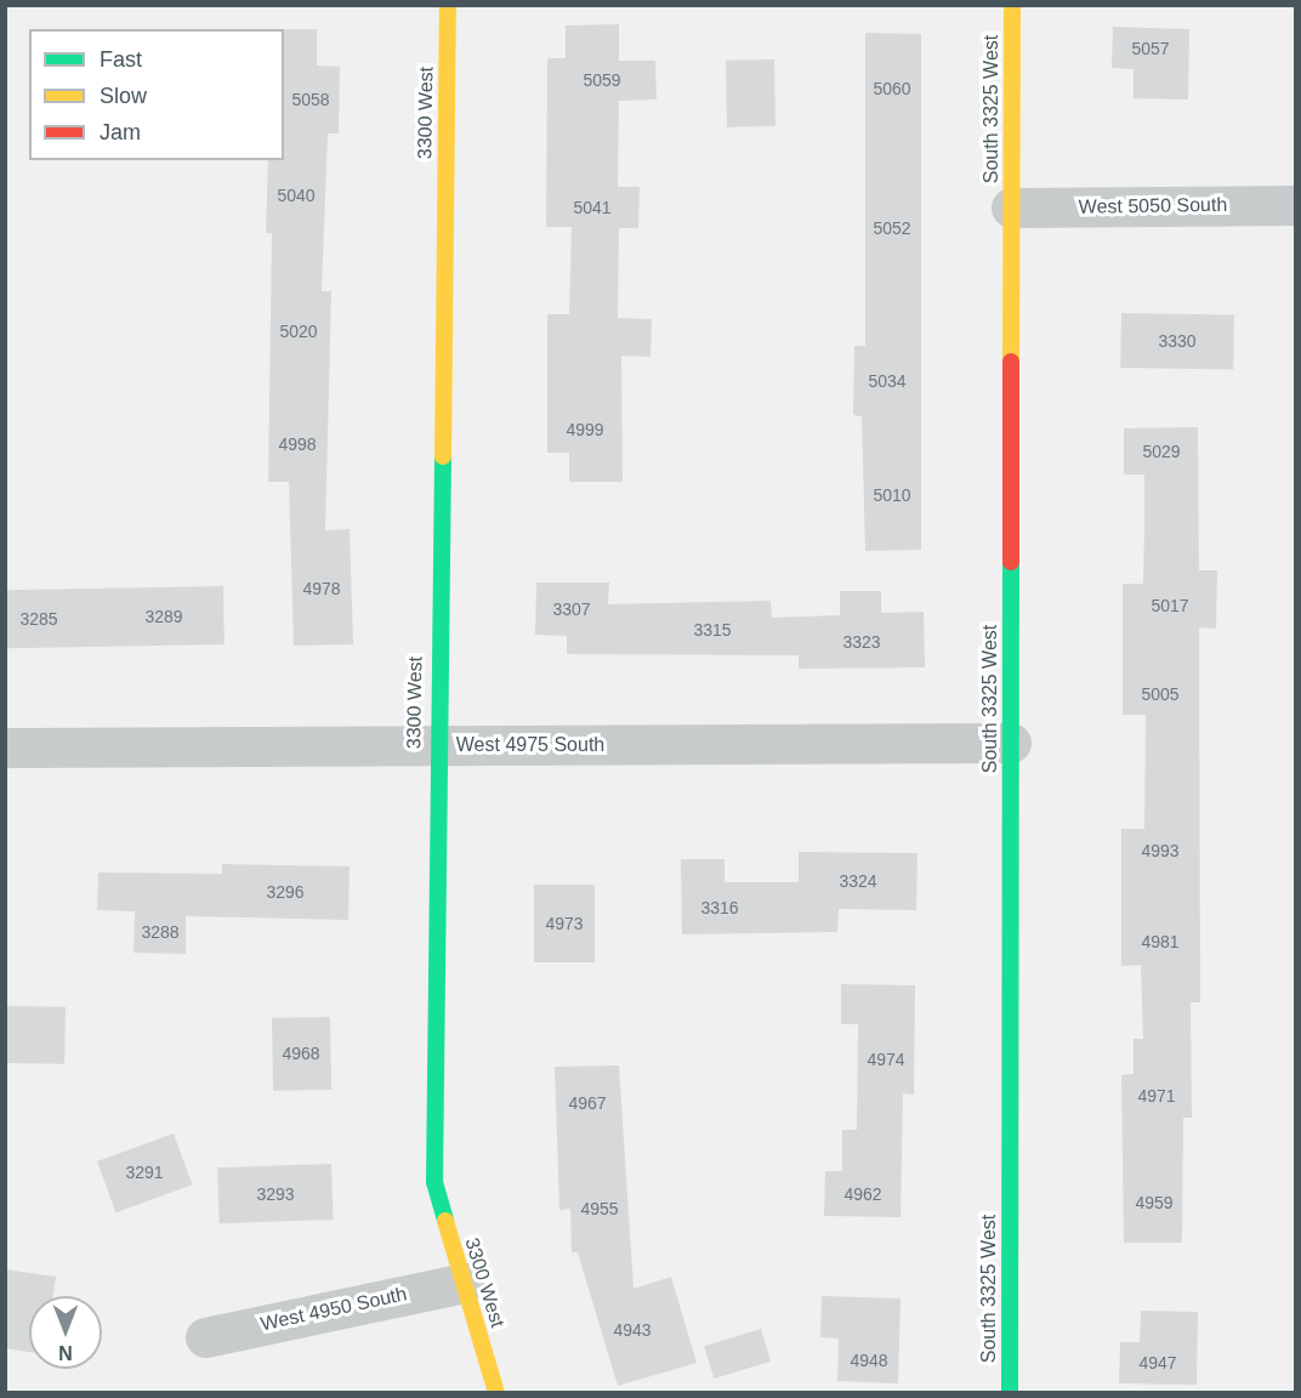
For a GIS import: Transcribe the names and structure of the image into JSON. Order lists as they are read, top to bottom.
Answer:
{
  "streets": {
    "street": [
      "South 3325 West",
      "3300 West",
      "West 5050 South",
      "West 4975 South",
      "West 4950 South"
    ]
  },
  "crossings": [
    ["South 3325 West", "West 5050 South"],
    ["South 3325 West", "West 4975 South"],
    ["3300 West", "West 4975 South"],
    ["3300 West", "West 4950 South"]
  ],
  "house_numbers": [
    "5057",
    "5059",
    "5060",
    "5058",
    "5040",
    "5041",
    "5052",
    "5020",
    "3330",
    "5034",
    "4999",
    "4998",
    "5029",
    "5010",
    "4978",
    "5017",
    "3307",
    "3289",
    "3285",
    "3315",
    "3323",
    "5005",
    "4993",
    "3324",
    "3296",
    "3316",
    "4973",
    "3288",
    "4981",
    "4968",
    "4974",
    "4971",
    "4967",
    "3291",
    "3293",
    "4962",
    "4959",
    "4955",
    "4943",
    "4948",
    "4947"
  ],
  "legend": ["Fast", "Slow", "Jam"],
  "north": "bottom"
}
